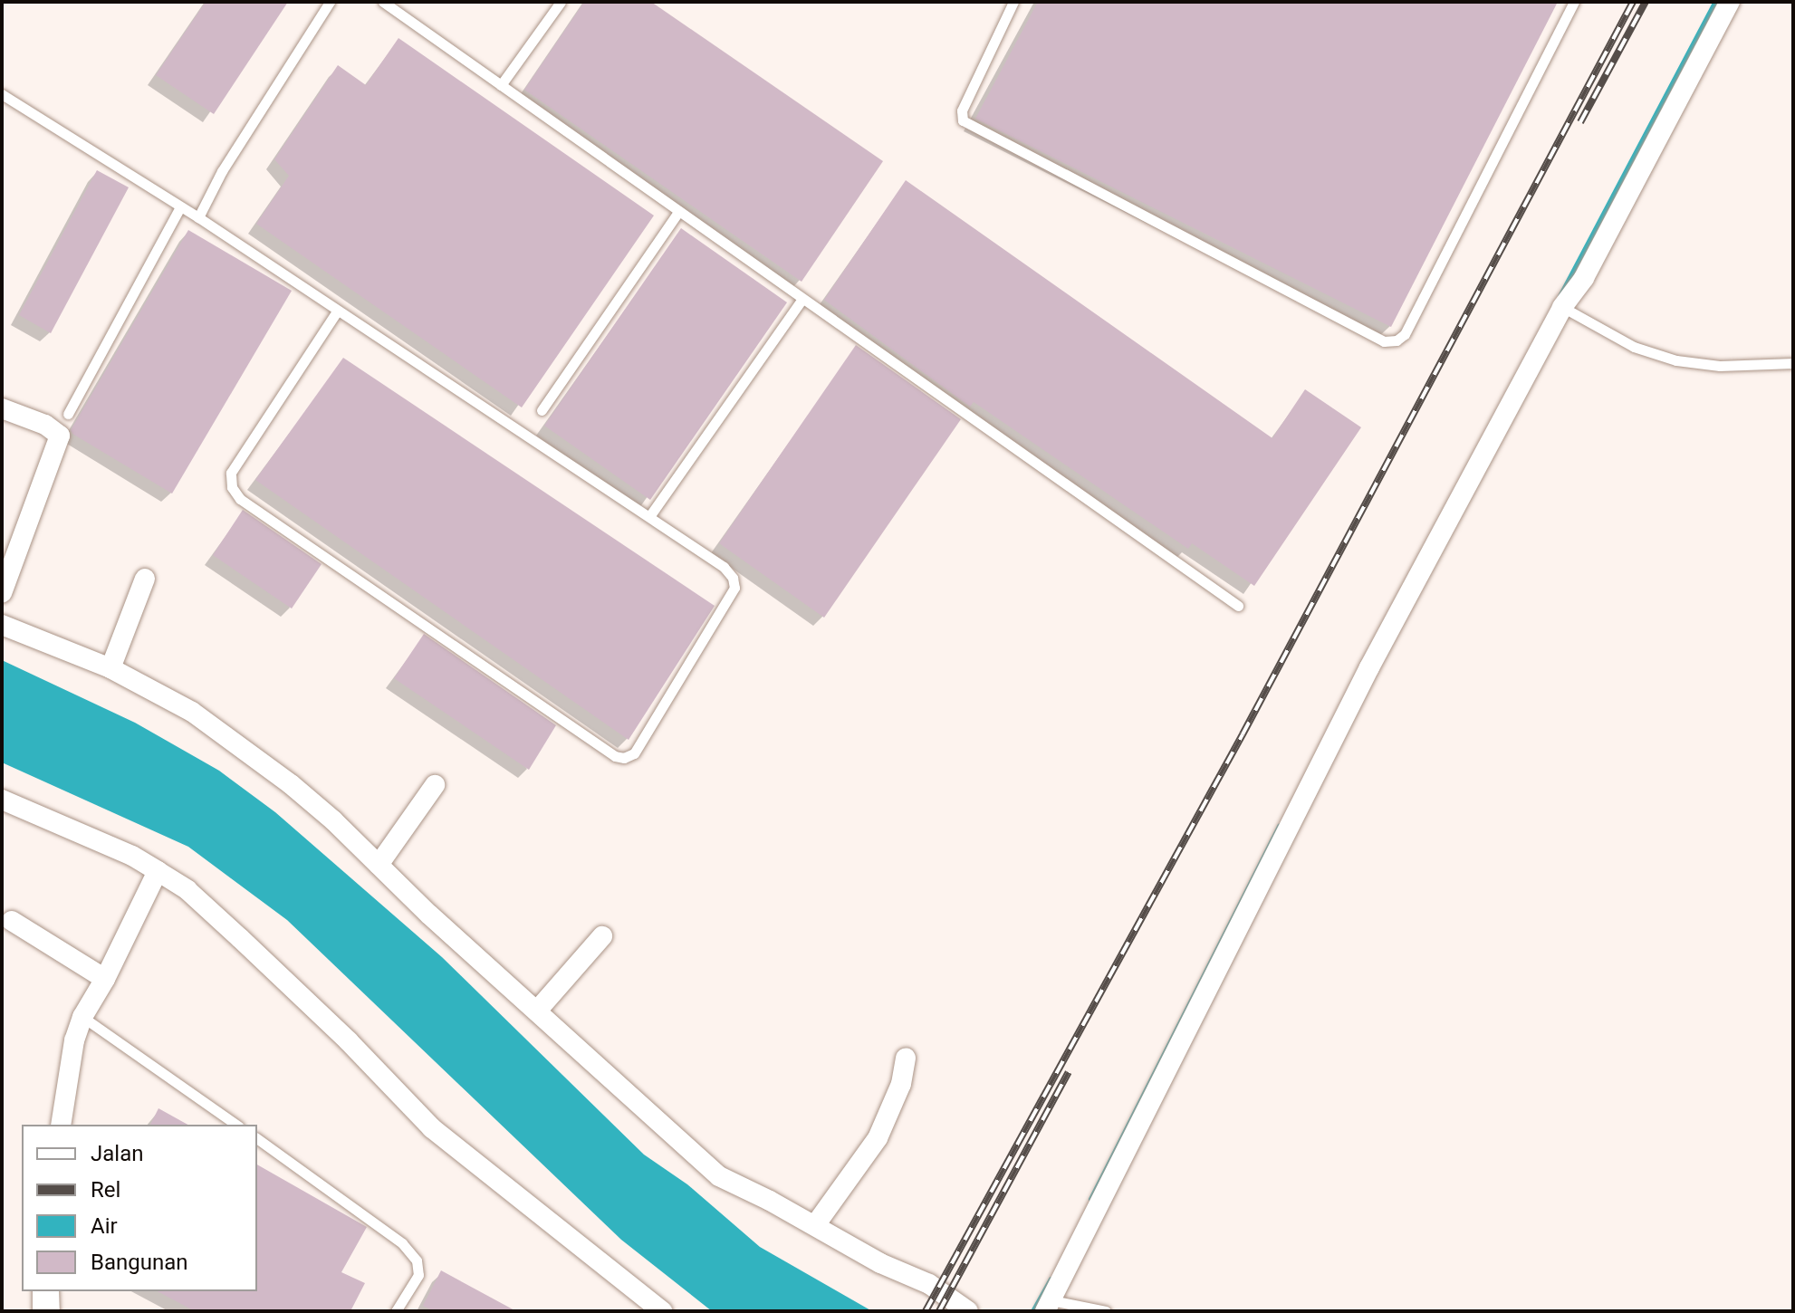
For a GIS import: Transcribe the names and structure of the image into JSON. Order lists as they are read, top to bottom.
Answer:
{
  "legend": [
    "Jalan",
    "Rel",
    "Air",
    "Bangunan"
  ]
}
